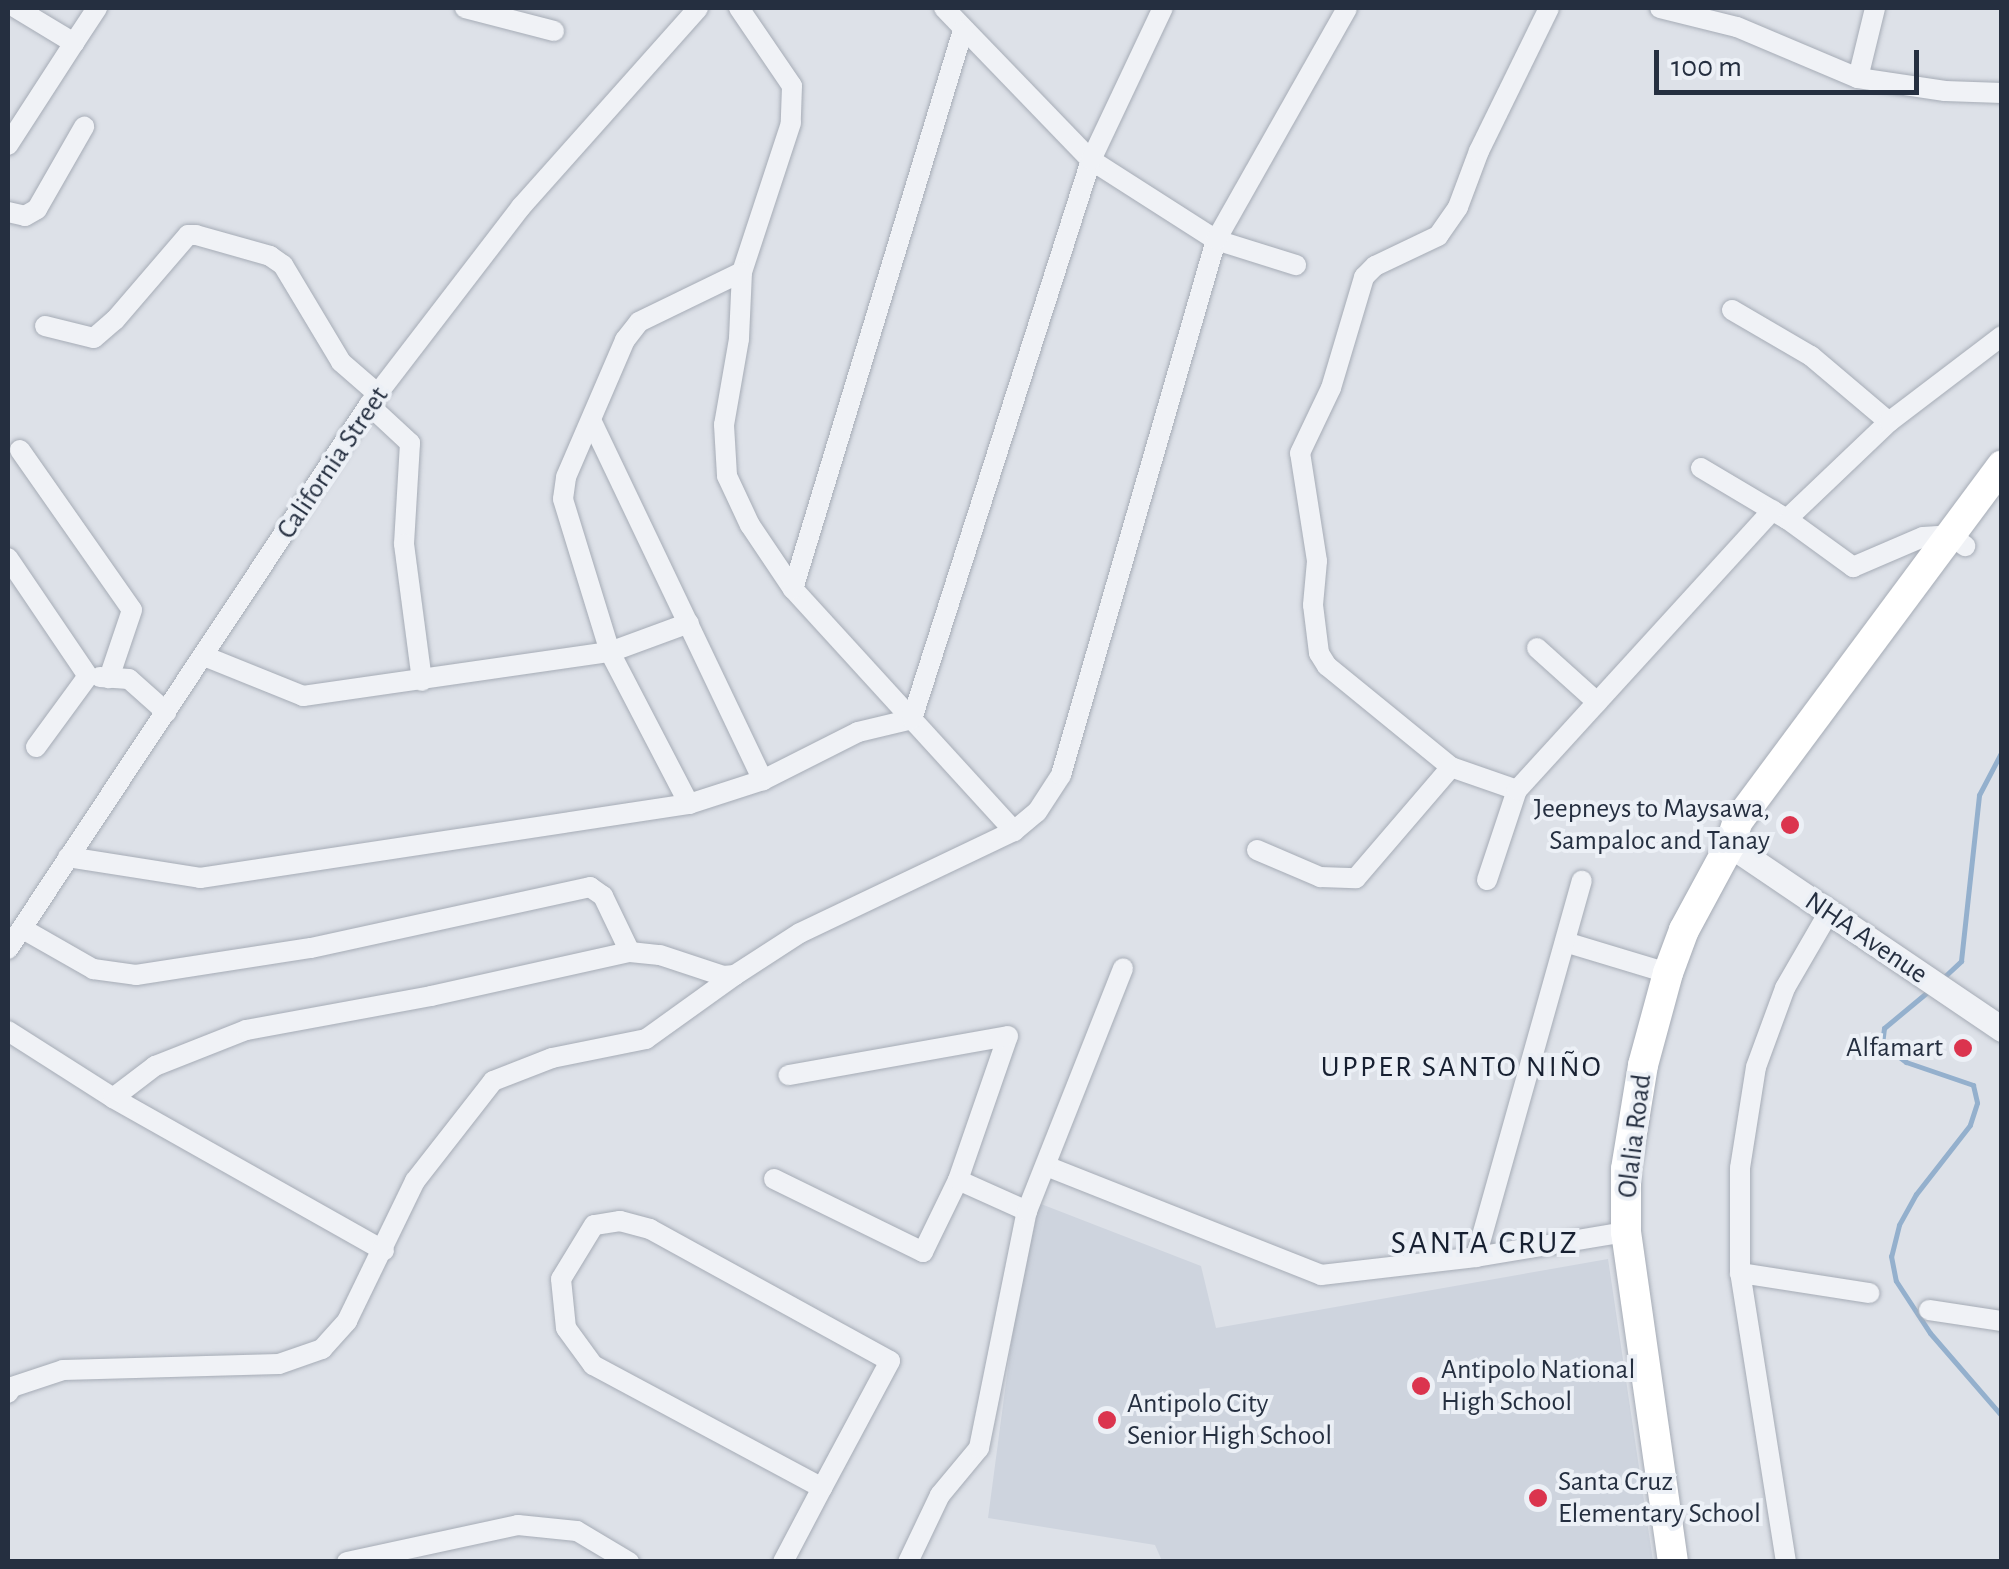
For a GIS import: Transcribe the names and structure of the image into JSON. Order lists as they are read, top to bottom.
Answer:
{
  "streets": {
    "main road": ["Olalia Road"],
    "street": ["California Street", "NHA Avenue"]
  },
  "crossings": [
    ["NHA Avenue", "Olalia Road"]
  ],
  "districts": ["UPPER SANTO NIÑO", "SANTA CRUZ"],
  "places": [
    "Jeepneys to Maysawa, Sampaloc and Tanay",
    "Alfamart",
    "Antipolo National High School",
    "Antipolo City Senior High School",
    "Santa Cruz Elementary School"
  ],
  "scale_bar": "100 m"
}
